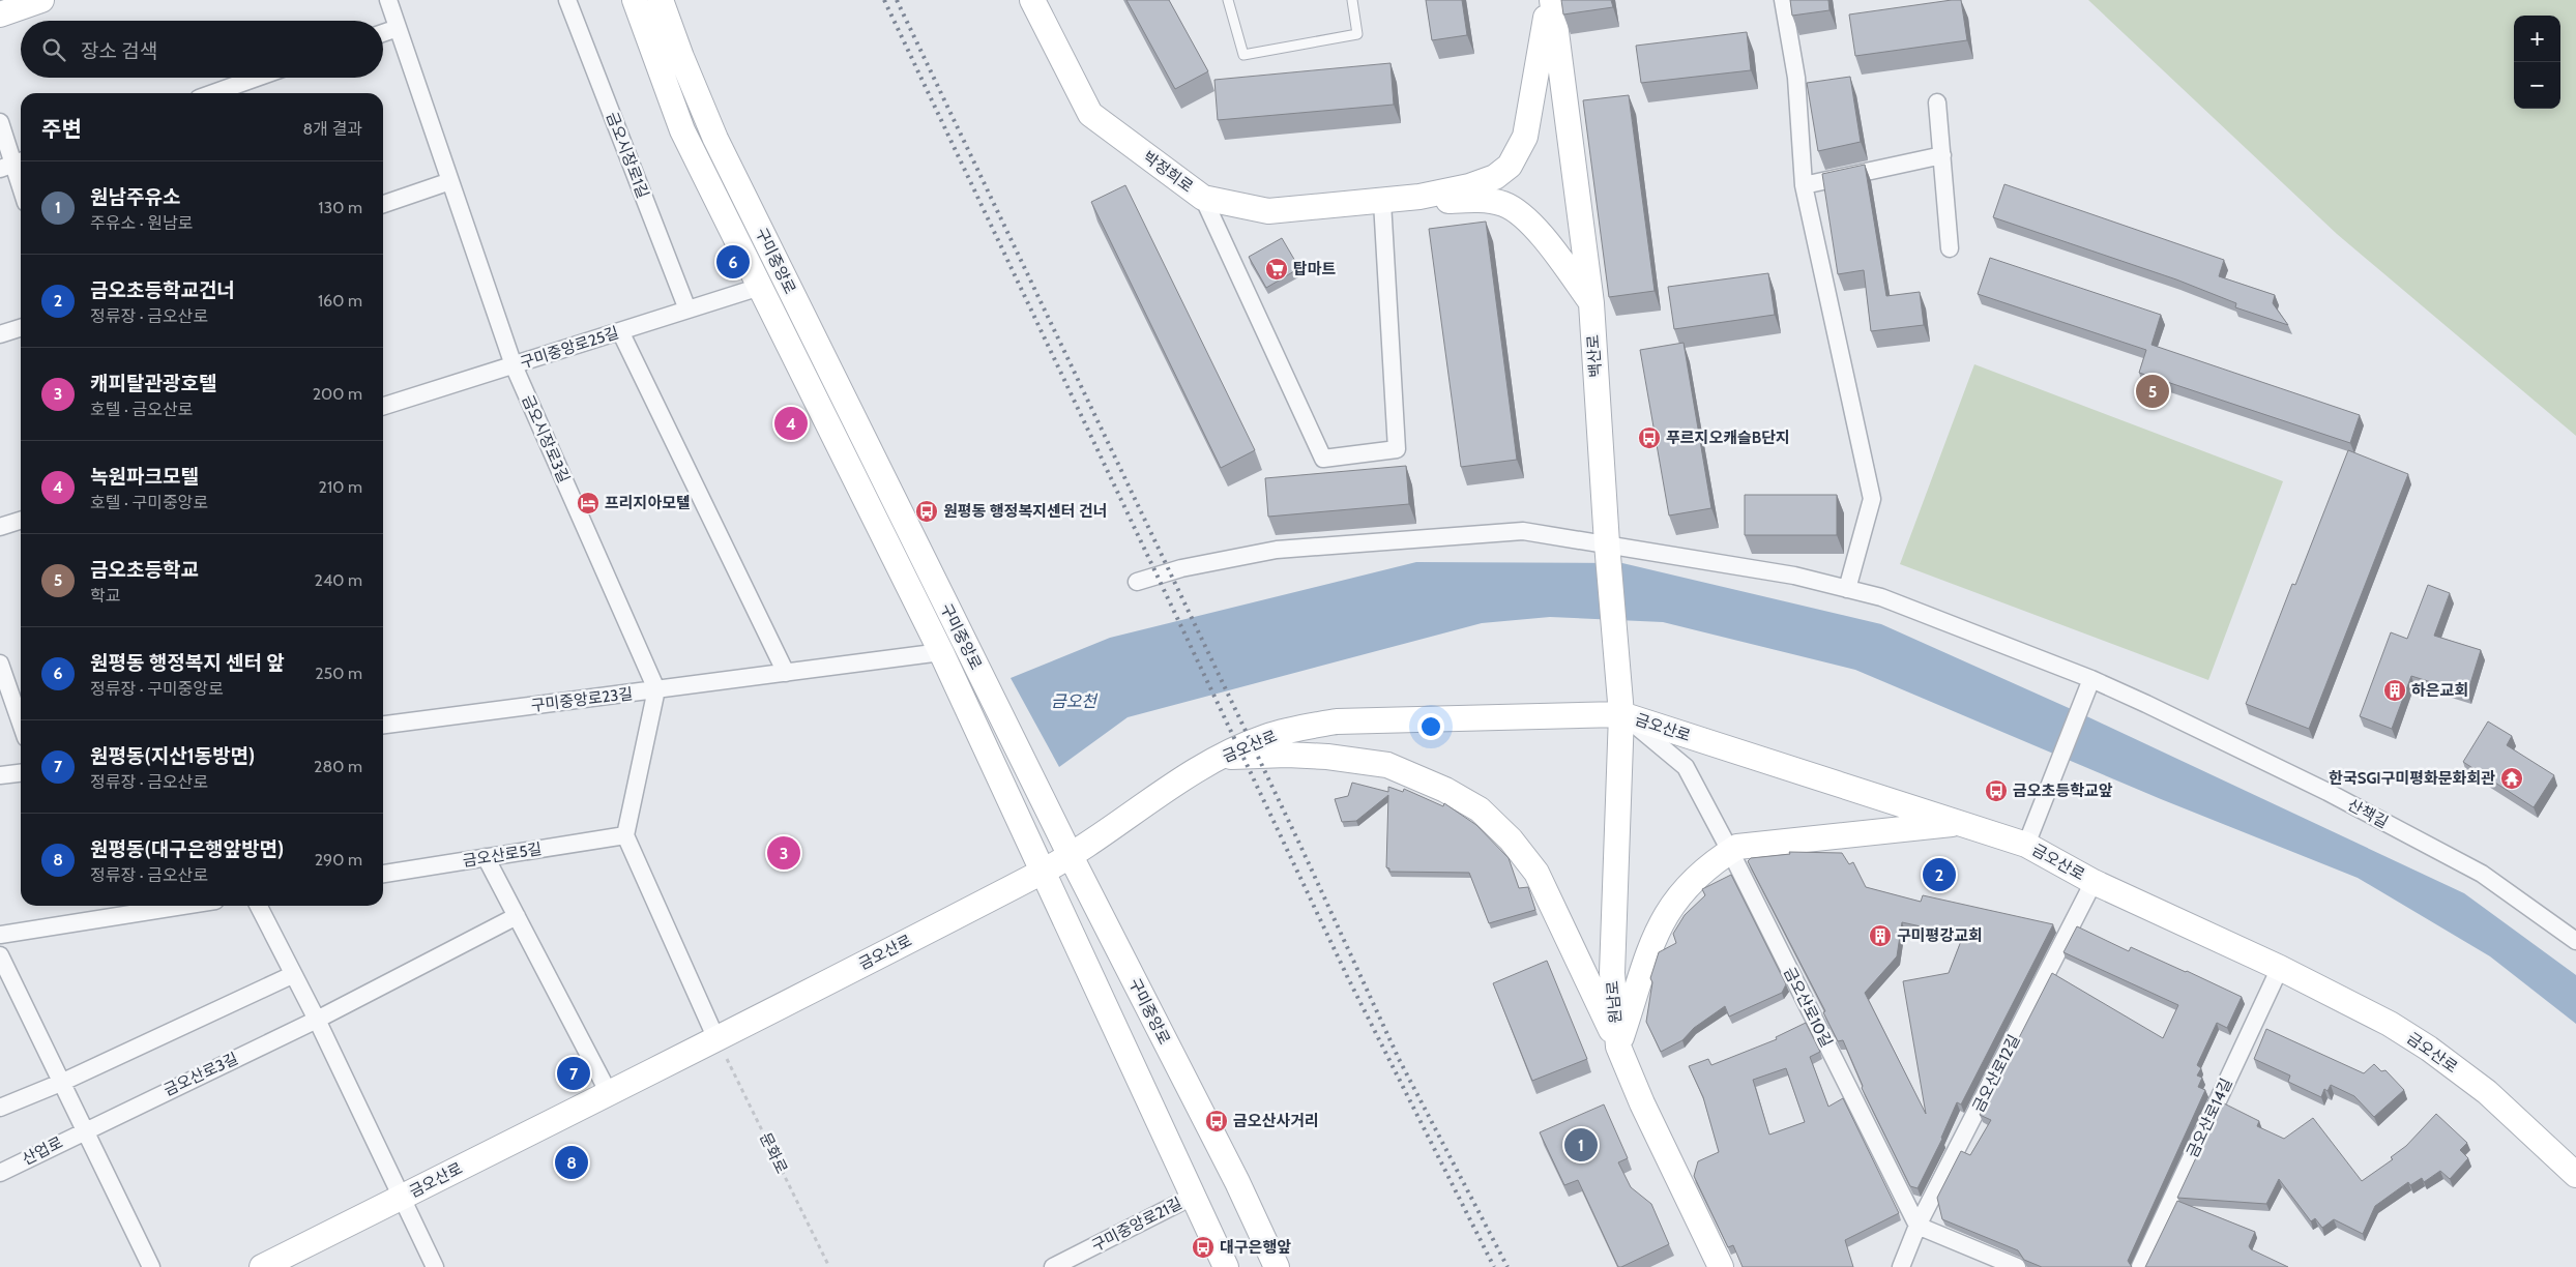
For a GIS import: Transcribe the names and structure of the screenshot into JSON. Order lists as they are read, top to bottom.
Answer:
{
  "streets": {
    "street": [
      "금오시장로1길",
      "박정희로",
      "구미중앙로",
      "구미중앙로25길",
      "백산로",
      "금오시장로3길",
      "구미중앙로23길",
      "금오산로",
      "산책길",
      "금오산로5길",
      "원남로",
      "금오산로10길",
      "금오산로12길",
      "금오산로3길",
      "금오산로14길",
      "산업로",
      "구미중앙로21길"
    ],
    "path": ["문화로"]
  },
  "crossings": [
    ["금오시장로1길", "구미중앙로25길"],
    ["구미중앙로", "구미중앙로25길"],
    ["구미중앙로", "구미중앙로23길"],
    ["구미중앙로", "금오산로"],
    ["구미중앙로", "구미중앙로21길"],
    ["구미중앙로25길", "금오시장로3길"],
    ["백산로", "금오산로"],
    ["백산로", "산책길"],
    ["백산로", "원남로"],
    ["백산로", "금오산로10길"],
    ["금오시장로3길", "구미중앙로23길"],
    ["금오산로", "원남로"],
    ["금오산로", "금오산로10길"],
    ["금오산로", "금오산로12길"],
    ["금오산로", "금오산로14길"],
    ["금오산로", "문화로"],
    ["원남로", "금오산로10길"],
    ["금오산로10길", "금오산로12길"],
    ["금오산로3길", "산업로"]
  ],
  "water": ["금오천"],
  "places": {
    "supermarket": ["탑마트"],
    "bus stop": [
      "푸르지오캐슬B단지",
      "원평동 행정복지센터 건너",
      "금오초등학교앞",
      "금오산사거리",
      "대구은행앞"
    ],
    "hotel": ["프리지아모텔"],
    "building": ["하은교회", "구미평강교회"],
    "temple": ["한국SGI구미평화문화회관"]
  },
  "page": {
    "map_buttons": ["+", "−"],
    "search": "장소 검색",
    "heading": ["주변", "8개 결과"],
    "list": [
      {
        "mark": "1",
        "name": "원남주유소",
        "note": "주유소 · 원남로",
        "value": "130 m"
      },
      {
        "mark": "2",
        "name": "금오초등학교건너",
        "note": "정류장 · 금오산로",
        "value": "160 m"
      },
      {
        "mark": "3",
        "name": "캐피탈관광호텔",
        "note": "호텔 · 금오산로",
        "value": "200 m"
      },
      {
        "mark": "4",
        "name": "녹원파크모텔",
        "note": "호텔 · 구미중앙로",
        "value": "210 m"
      },
      {
        "mark": "5",
        "name": "금오초등학교",
        "note": "학교",
        "value": "240 m"
      },
      {
        "mark": "6",
        "name": "원평동 행정복지 센터 앞",
        "note": "정류장 · 구미중앙로",
        "value": "250 m"
      },
      {
        "mark": "7",
        "name": "원평동(지산1동방면)",
        "note": "정류장 · 금오산로",
        "value": "280 m"
      },
      {
        "mark": "8",
        "name": "원평동(대구은행앞방면)",
        "note": "정류장 · 금오산로",
        "value": "290 m"
      }
    ],
    "pins": [
      "6",
      "5",
      "4",
      "3",
      "2",
      "7",
      "1",
      "8"
    ]
  }
}
